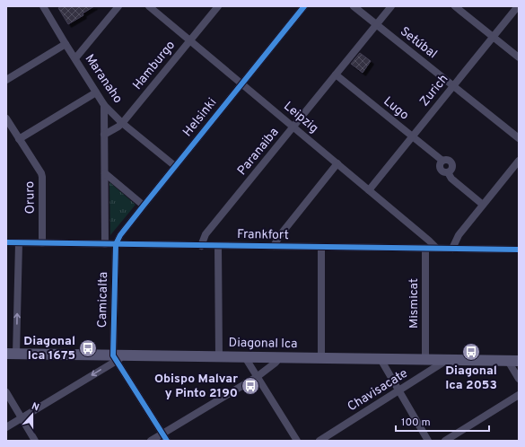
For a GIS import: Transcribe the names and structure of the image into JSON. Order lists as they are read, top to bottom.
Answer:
{
  "streets": {
    "main road": ["Diagonal Ica"],
    "street": [
      "Setúbal",
      "Hamburgo",
      "Maranaho",
      "Zurich",
      "Lugo",
      "Helsinki",
      "Leipzig",
      "Paranaiba",
      "Oruro",
      "Frankfort",
      "Camicalta",
      "Mismicat",
      "Chavisacate"
    ]
  },
  "crossings": [
    ["Setúbal", "Zurich"],
    ["Setúbal", "Paranaiba"],
    ["Hamburgo", "Maranaho"],
    ["Hamburgo", "Leipzig"],
    ["Maranaho", "Helsinki"],
    ["Zurich", "Lugo"],
    ["Zurich", "Leipzig"],
    ["Lugo", "Paranaiba"],
    ["Helsinki", "Leipzig"],
    ["Helsinki", "Frankfort"],
    ["Helsinki", "Camicalta"],
    ["Leipzig", "Paranaiba"],
    ["Leipzig", "Frankfort"],
    ["Paranaiba", "Frankfort"],
    ["Oruro", "Frankfort"],
    ["Frankfort", "Camicalta"],
    ["Frankfort", "Mismicat"],
    ["Camicalta", "Diagonal Ica"],
    ["Mismicat", "Diagonal Ica"],
    ["Diagonal Ica", "Chavisacate"]
  ],
  "places": {
    "bus stop": ["Diagonal Ica 1675", "Diagonal Ica 2053", "Obispo Malvar y Pinto 2190"]
  },
  "scale_bar": "100 m",
  "north": "top"
}
